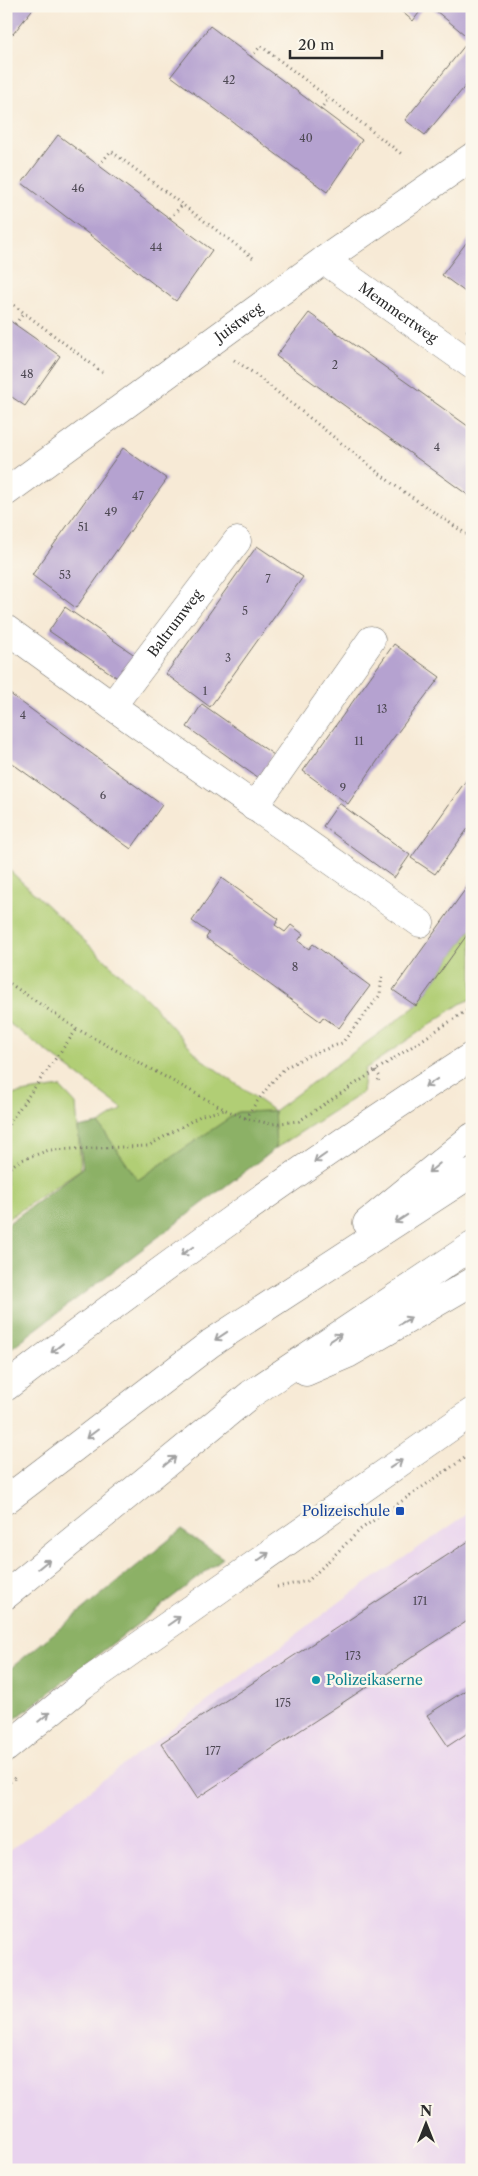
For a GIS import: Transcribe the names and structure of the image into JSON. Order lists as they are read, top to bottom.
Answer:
{
  "streets": {
    "main road": ["Memmertweg", "Juistweg", "Baltrumweg"]
  },
  "crossings": [
    ["Memmertweg", "Juistweg"]
  ],
  "places": {
    "transit": ["Polizeischule"],
    "other": ["Polizeikaserne"]
  },
  "house_numbers": [
    "42",
    "40",
    "46",
    "44",
    "2",
    "48",
    "4",
    "47",
    "49",
    "51",
    "53",
    "7",
    "5",
    "3",
    "1",
    "13",
    "4",
    "11",
    "9",
    "6",
    "8",
    "171",
    "173",
    "175",
    "177"
  ],
  "scale_bar": "20 m",
  "north": "top"
}
